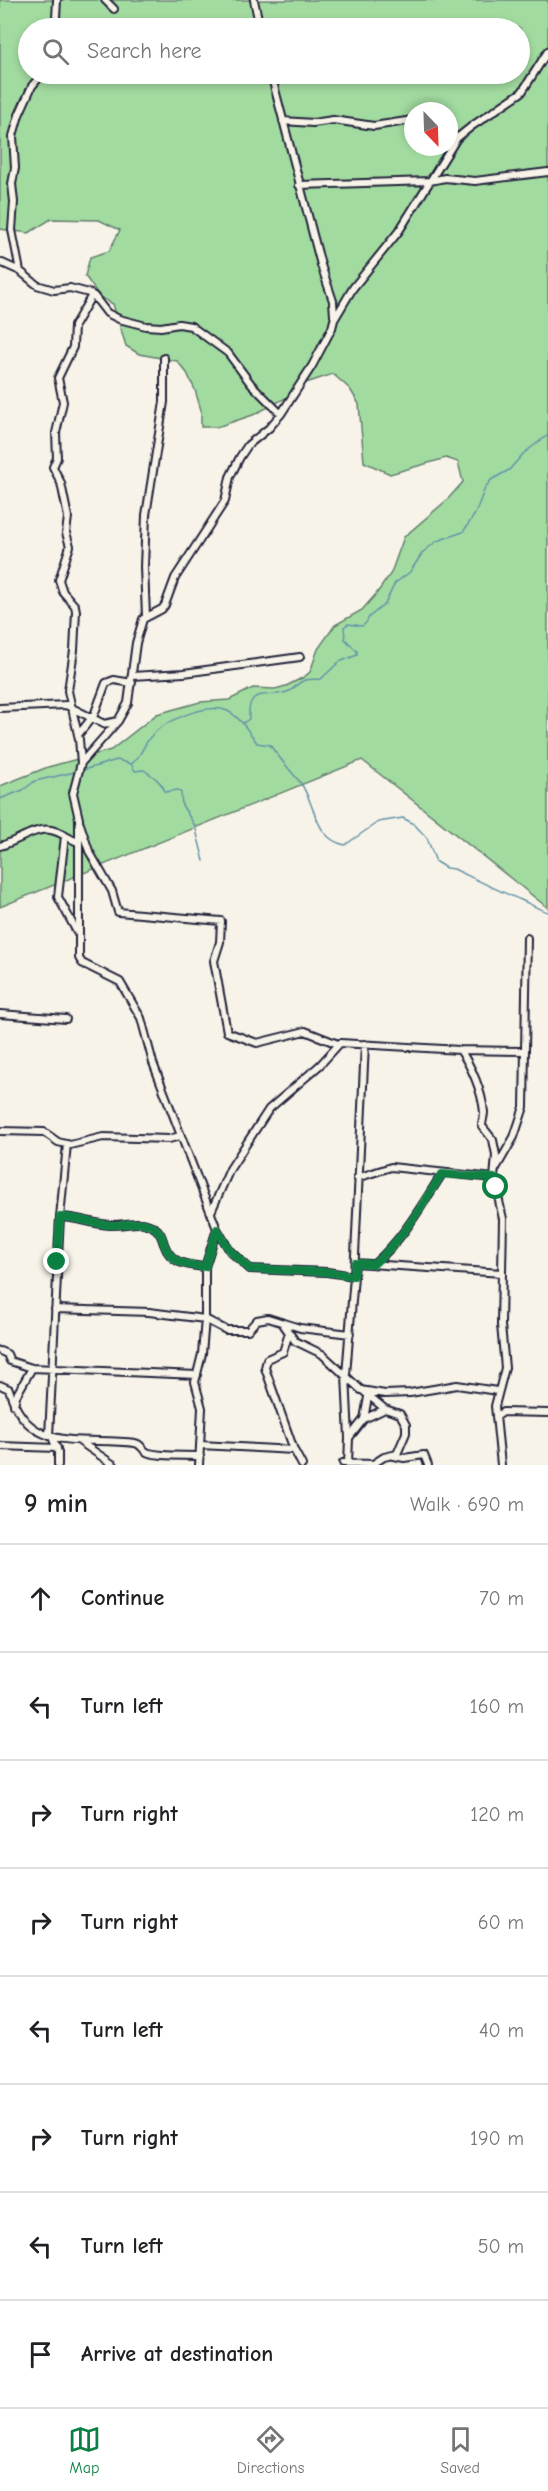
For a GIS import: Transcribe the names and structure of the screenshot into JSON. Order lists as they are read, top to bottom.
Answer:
{
  "north": "bottom right",
  "page": {
    "search": "Search here",
    "heading": ["9 min", "Walk · 690 m"],
    "list": [
      ["Continue", "70 m"],
      ["Turn left", "160 m"],
      ["Turn right", "120 m"],
      ["Turn right", "60 m"],
      ["Turn left", "40 m"],
      ["Turn right", "190 m"],
      ["Turn left", "50 m"],
      "Arrive at destination"
    ],
    "nav": ["Map", "Directions", "Saved"]
  }
}
